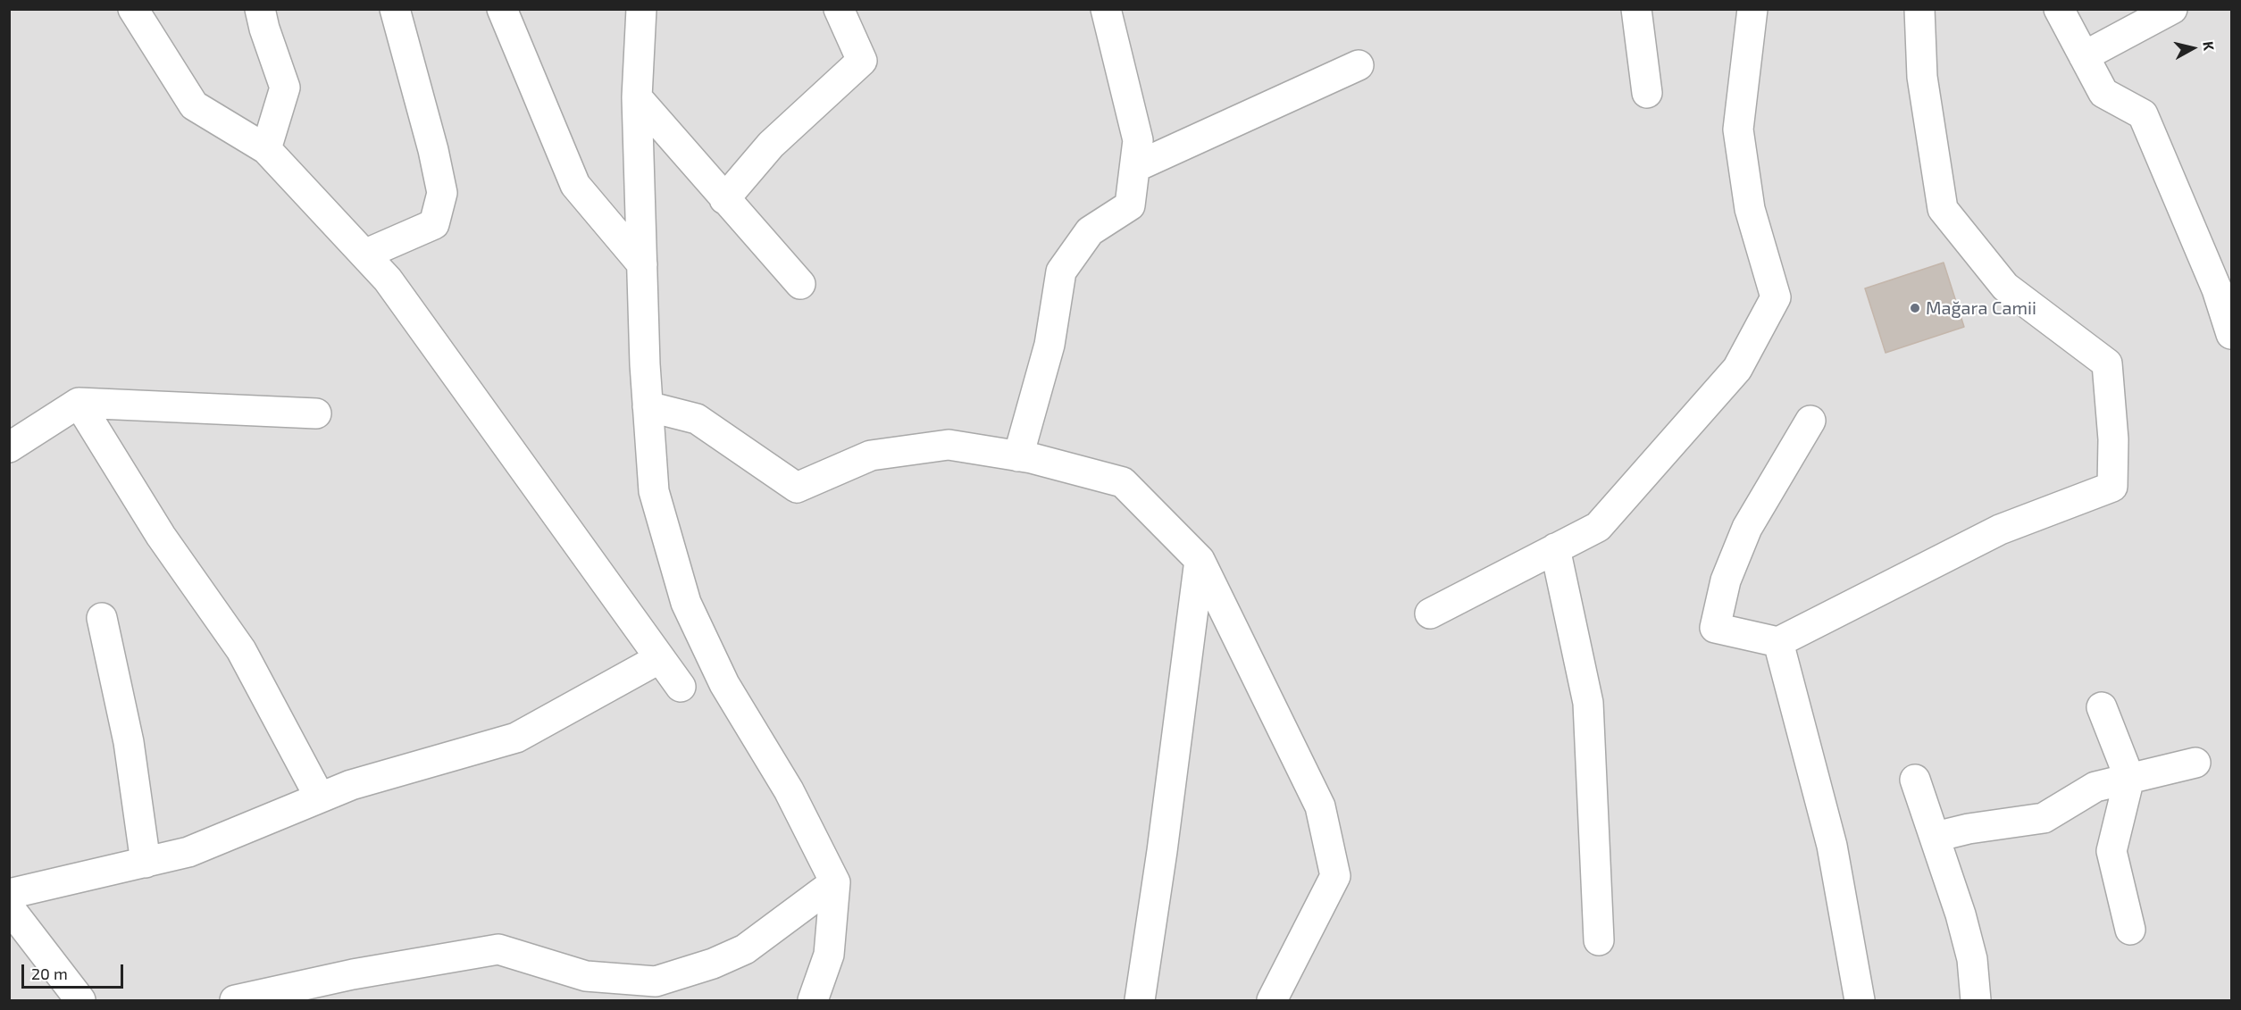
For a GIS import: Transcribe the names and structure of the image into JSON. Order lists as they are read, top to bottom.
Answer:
{
  "places": ["Mağara Camii"],
  "scale_bar": "20 m",
  "north": "right"
}
